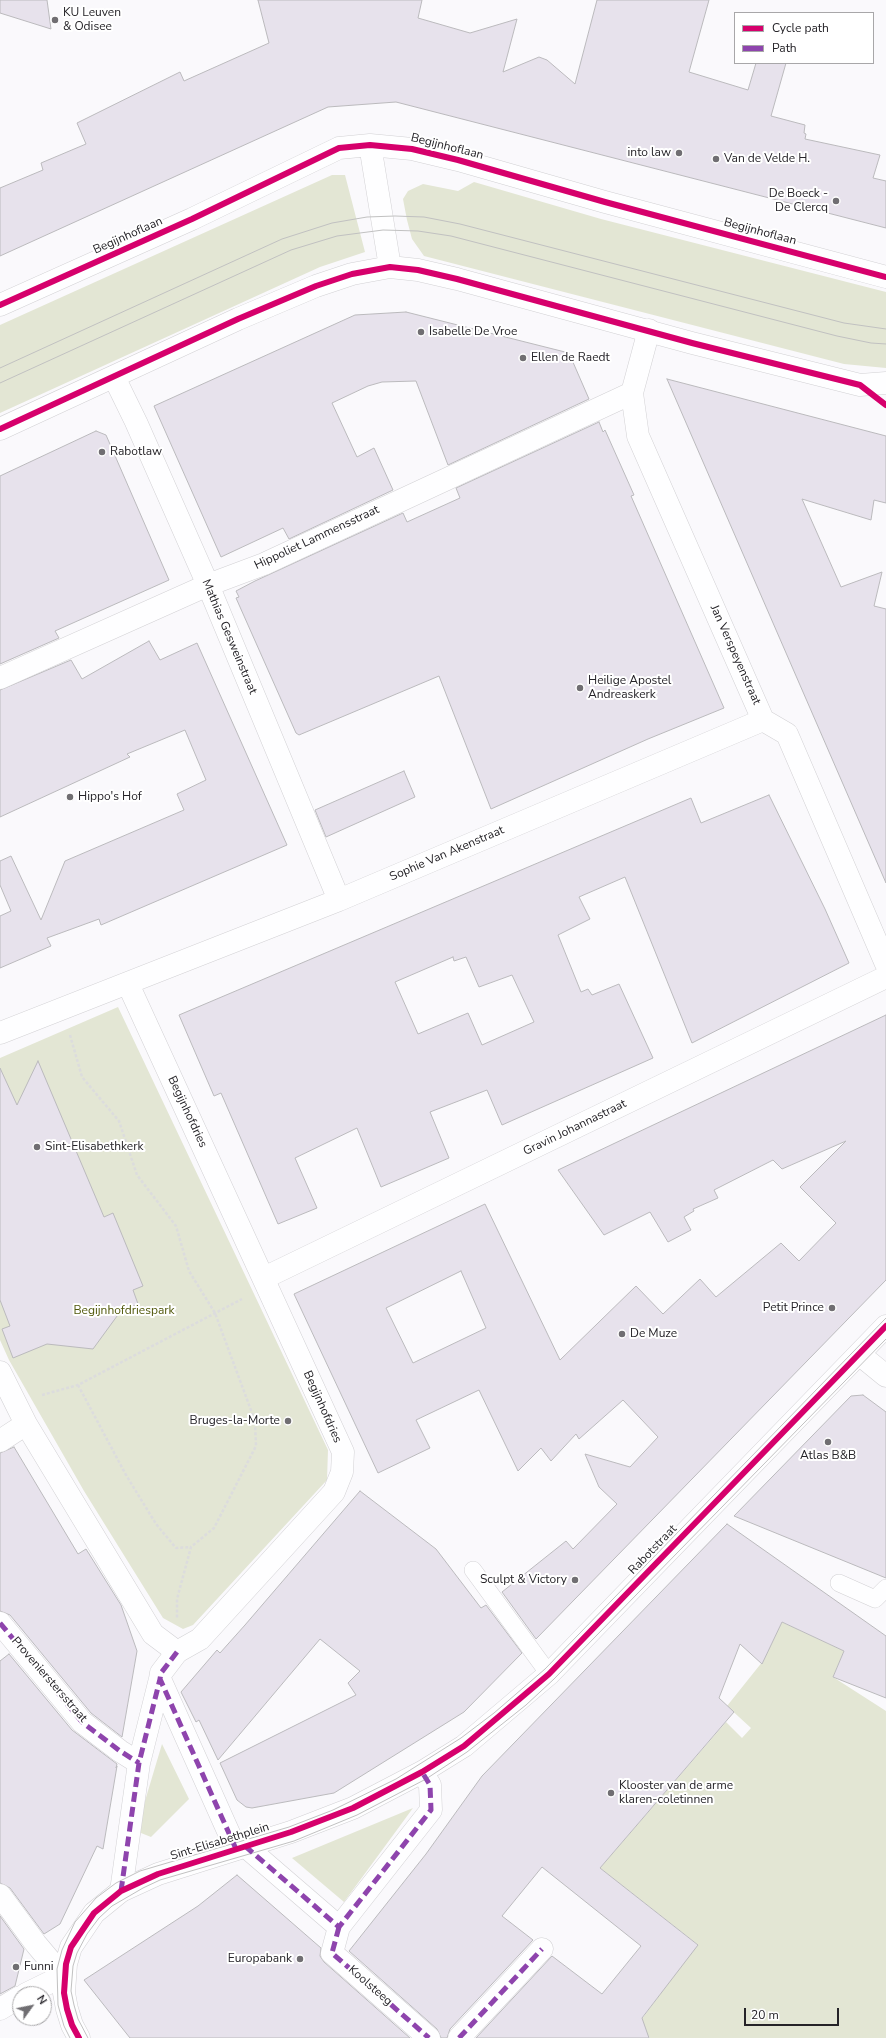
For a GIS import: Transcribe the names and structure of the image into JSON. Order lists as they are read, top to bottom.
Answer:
{
  "streets": {
    "street": [
      "Begijnhoflaan",
      "Hippoliet Lammensstraat",
      "Mathias Gesweinstraat",
      "Jan Verspeyenstraat",
      "Sophie Van Akenstraat",
      "Begijnhofdries",
      "Gravin Johannastraat",
      "Rabotstraat",
      "Provenierstersstraat",
      "Sint-Elisabethplein",
      "Koolsteeg"
    ]
  },
  "crossings": [
    ["Hippoliet Lammensstraat", "Mathias Gesweinstraat"],
    ["Hippoliet Lammensstraat", "Jan Verspeyenstraat"],
    ["Mathias Gesweinstraat", "Sophie Van Akenstraat"],
    ["Jan Verspeyenstraat", "Sophie Van Akenstraat"],
    ["Sophie Van Akenstraat", "Begijnhofdries"],
    ["Begijnhofdries", "Gravin Johannastraat"],
    ["Rabotstraat", "Sint-Elisabethplein"],
    ["Sint-Elisabethplein", "Koolsteeg"]
  ],
  "parks": ["Begijnhofdriespark"],
  "places": [
    "KU Leuven & Odisee",
    "into law",
    "Van de Velde H.",
    "De Boeck - De Clercq",
    "Isabelle De Vroe",
    "Ellen de Raedt",
    "Rabotlaw",
    "Heilige Apostel Andreaskerk",
    "Hippo's Hof",
    "Sint-Elisabethkerk",
    "Petit Prince",
    "De Muze",
    "Bruges-la-Morte",
    "Atlas B&B",
    "Sculpt & Victory",
    "Klooster van de arme klaren-coletinnen",
    "Europabank",
    "Funni"
  ],
  "legend": ["Cycle path", "Path"],
  "scale_bar": "20 m",
  "north": "top right"
}
